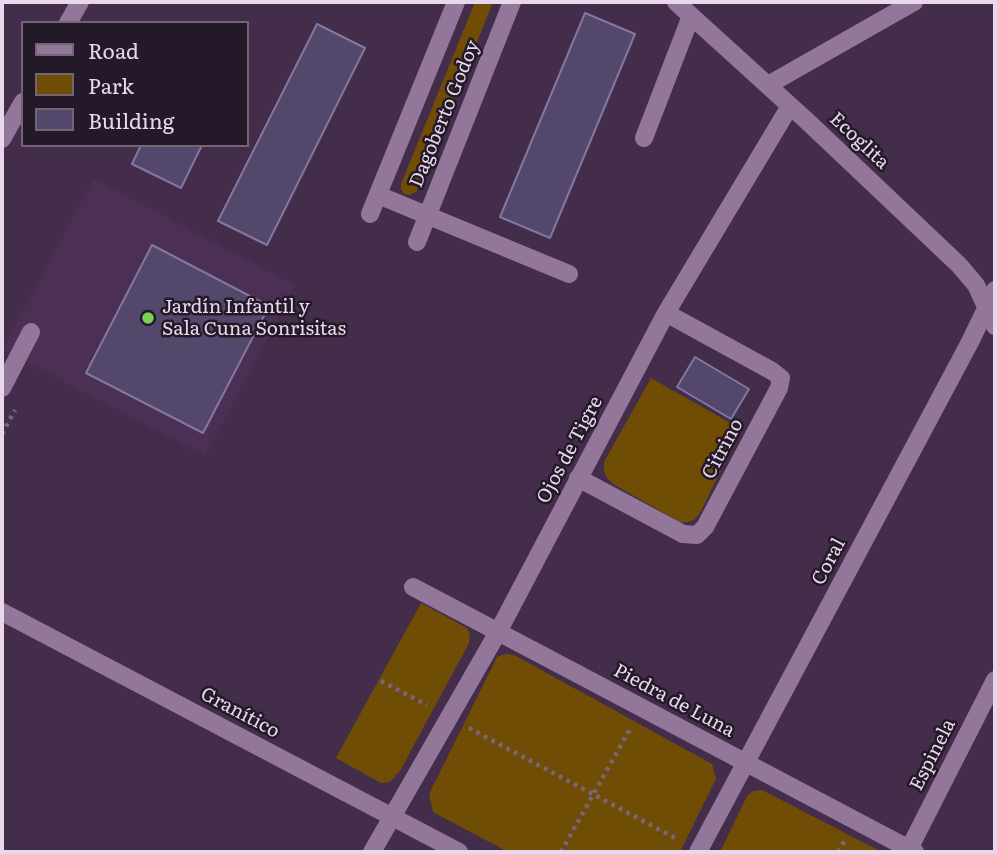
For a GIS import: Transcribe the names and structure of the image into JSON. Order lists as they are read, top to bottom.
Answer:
{
  "streets": {
    "street": [
      "Dagoberto Godoy",
      "Ecoglita",
      "Citrino",
      "Ojos de Tigre",
      "Coral",
      "Piedra de Luna",
      "Granítico",
      "Espinela"
    ]
  },
  "crossings": [
    ["Ecoglita", "Ojos de Tigre"],
    ["Ecoglita", "Coral"],
    ["Citrino", "Ojos de Tigre"],
    ["Ojos de Tigre", "Piedra de Luna"],
    ["Ojos de Tigre", "Granítico"],
    ["Coral", "Piedra de Luna"],
    ["Piedra de Luna", "Espinela"]
  ],
  "places": ["Jardín Infantil y Sala Cuna Sonrisitas"],
  "legend": ["Road", "Park", "Building"]
}
